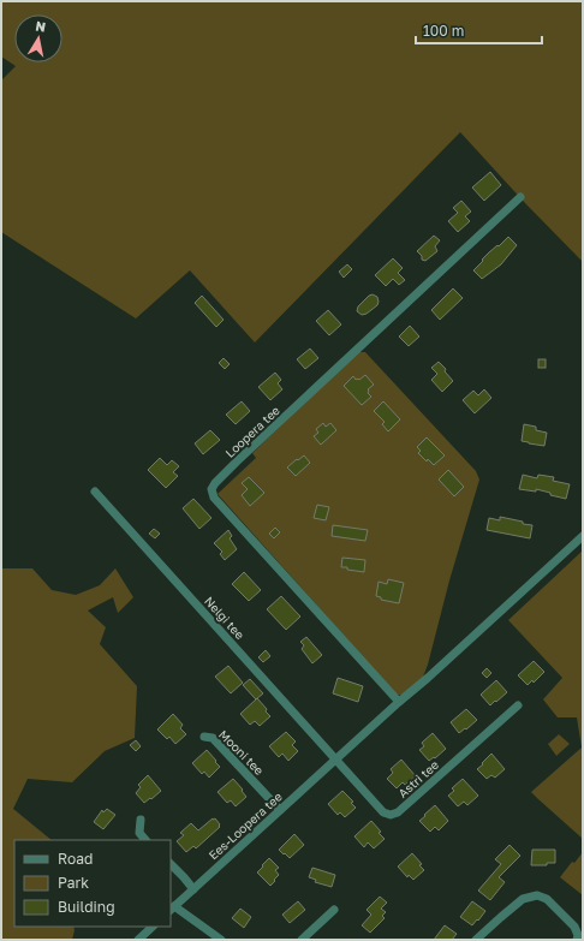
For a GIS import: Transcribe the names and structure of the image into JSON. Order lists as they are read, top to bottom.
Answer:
{
  "streets": {
    "street": [
      "Loopera tee",
      "Nelgi tee",
      "Mooni tee",
      "Astri tee",
      "Ees-Loopera tee"
    ]
  },
  "crossings": [
    ["Nelgi tee", "Astri tee"],
    ["Nelgi tee", "Ees-Loopera tee"],
    ["Mooni tee", "Ees-Loopera tee"],
    ["Astri tee", "Ees-Loopera tee"]
  ],
  "legend": ["Road", "Park", "Building"],
  "scale_bar": "100 m",
  "north": "top"
}
